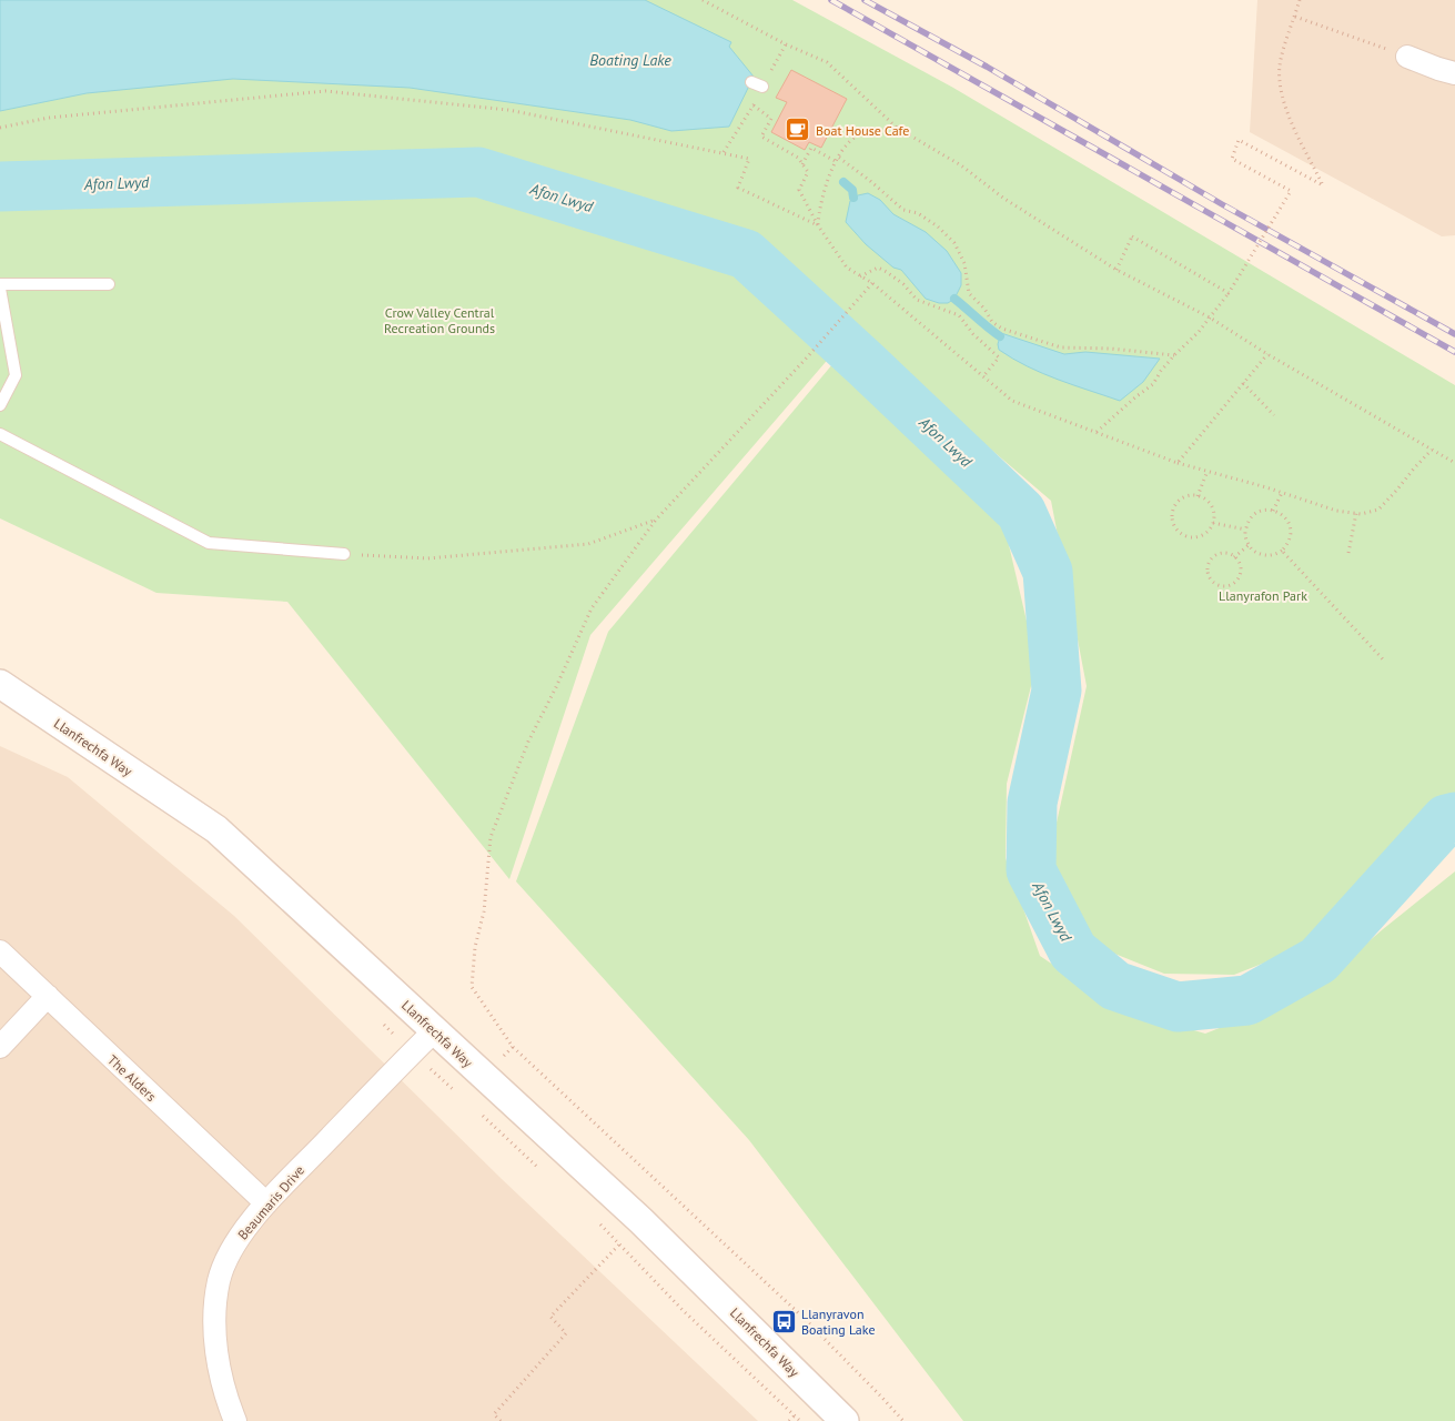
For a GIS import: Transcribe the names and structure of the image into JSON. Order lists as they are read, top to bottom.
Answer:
{
  "streets": {
    "street": ["Llanfrechfa Way", "The Alders", "Beaumaris Drive"]
  },
  "crossings": [
    ["Llanfrechfa Way", "Beaumaris Drive"],
    ["The Alders", "Beaumaris Drive"]
  ],
  "water": ["Boating Lake", "Afon Lwyd"],
  "parks": ["Crow Valley Central Recreation Grounds", "Llanyrafon Park"],
  "places": {
    "cafe": ["Boat House Cafe"],
    "bus stop": ["Llanyravon Boating Lake"]
  }
}
